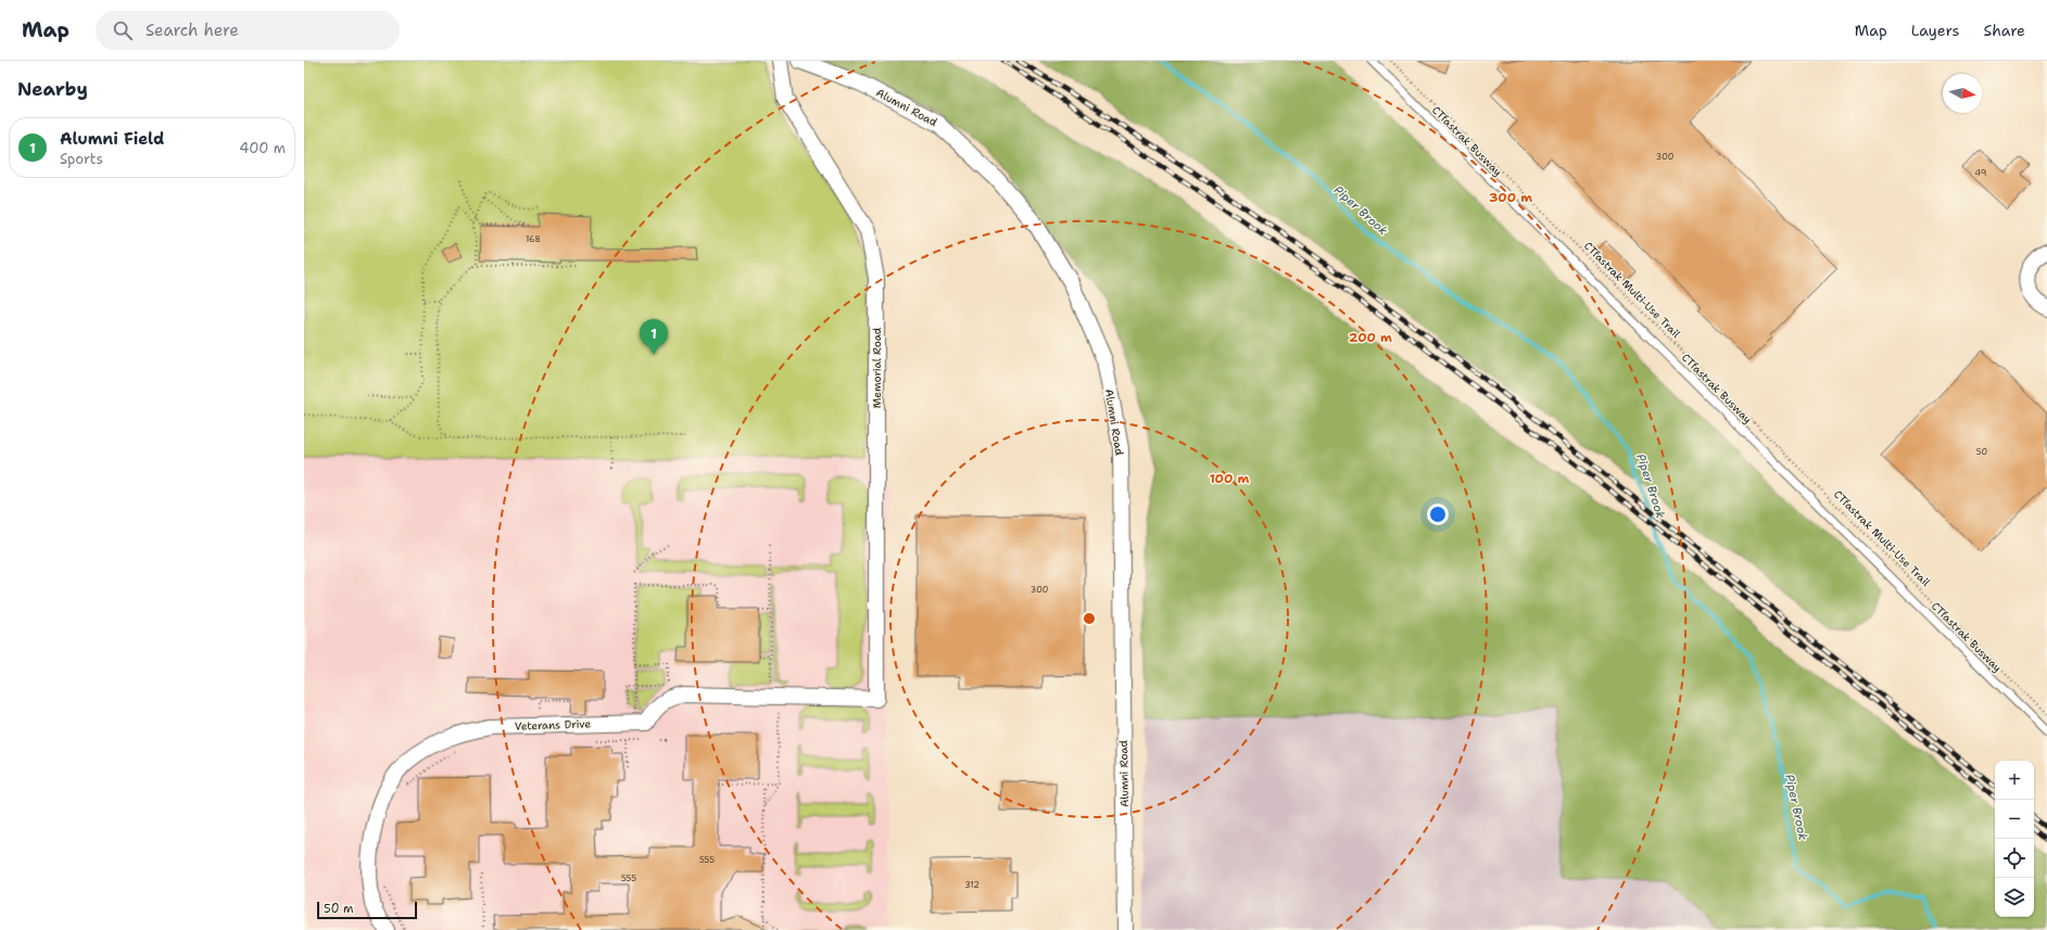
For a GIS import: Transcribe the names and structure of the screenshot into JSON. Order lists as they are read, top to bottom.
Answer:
{
  "streets": {
    "street": ["Alumni Road", "Memorial Road", "Veterans Drive"],
    "lane": ["CTfastrak Busway"],
    "path": ["CTfastrak Multi-Use Trail"]
  },
  "crossings": [
    ["Memorial Road", "Veterans Drive"]
  ],
  "water": ["Piper Brook"],
  "house_numbers": [
    "300",
    "49",
    "168",
    "50",
    "300",
    "555",
    "555",
    "312"
  ],
  "scale_bar": "50 m",
  "north": "right",
  "page": {
    "header": "Map",
    "search": "Search here",
    "nav": ["Map", "Layers", "Share"],
    "heading": "Nearby",
    "list": [
      {
        "mark": "1",
        "name": "Alumni Field",
        "note": "Sports",
        "value": "400 m"
      }
    ],
    "pins": "1",
    "map_buttons": ["+", "−"],
    "scale": "50 m"
  },
  "rings": ["300 m", "200 m", "100 m"]
}
